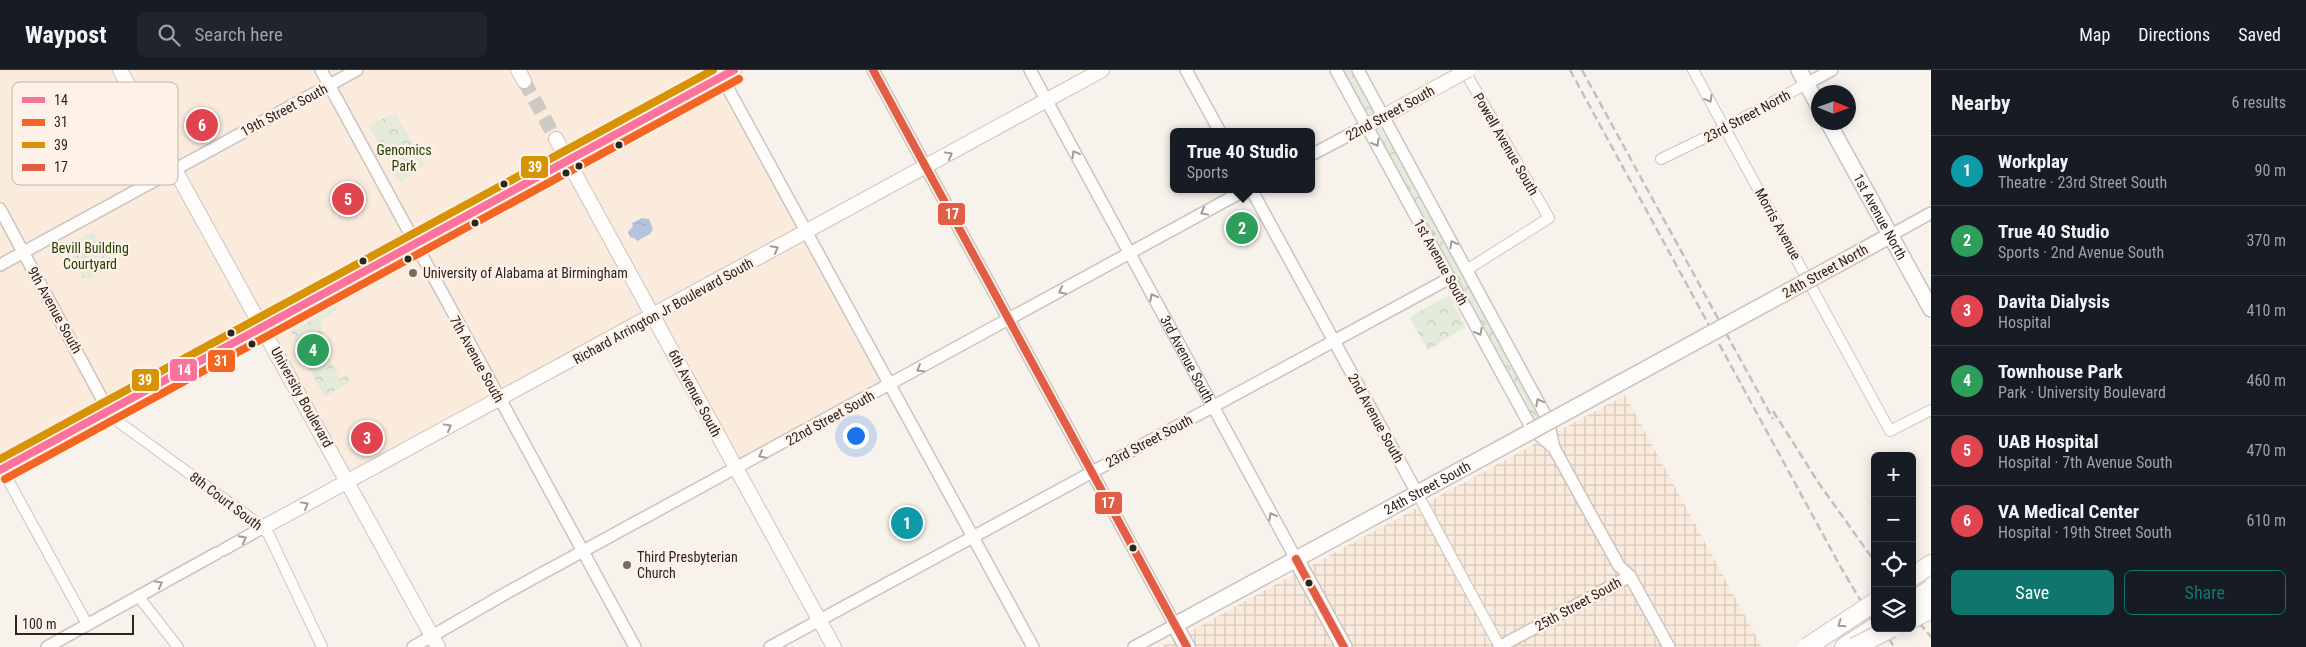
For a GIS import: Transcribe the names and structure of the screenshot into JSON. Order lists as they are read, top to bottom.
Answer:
{
  "streets": {
    "main road": [
      "22nd Street South",
      "1st Avenue North",
      "24th Street North",
      "Richard Arrington Jr Boulevard South",
      "3rd Avenue South",
      "6th Avenue South",
      "University Boulevard",
      "24th Street South"
    ],
    "street": [
      "19th Street South",
      "23rd Street North",
      "Powell Avenue South",
      "Morris Avenue",
      "1st Avenue South",
      "9th Avenue South",
      "7th Avenue South",
      "2nd Avenue South",
      "23rd Street South",
      "8th Court South",
      "25th Street South"
    ]
  },
  "crossings": [
    ["19th Street South", "9th Avenue South"],
    ["19th Street South", "7th Avenue South"],
    ["22nd Street South", "1st Avenue South"],
    ["22nd Street South", "7th Avenue South"],
    ["22nd Street South", "3rd Avenue South"],
    ["22nd Street South", "6th Avenue South"],
    ["22nd Street South", "University Boulevard"],
    ["23rd Street North", "Morris Avenue"],
    ["Powell Avenue South", "1st Avenue South"],
    ["1st Avenue North", "24th Street North"],
    ["1st Avenue South", "23rd Street South"],
    ["1st Avenue South", "25th Street South"],
    ["24th Street North", "24th Street South"],
    ["9th Avenue South", "8th Court South"],
    ["Richard Arrington Jr Boulevard South", "7th Avenue South"],
    ["Richard Arrington Jr Boulevard South", "3rd Avenue South"],
    ["Richard Arrington Jr Boulevard South", "6th Avenue South"],
    ["Richard Arrington Jr Boulevard South", "University Boulevard"],
    ["Richard Arrington Jr Boulevard South", "8th Court South"],
    ["3rd Avenue South", "23rd Street South"],
    ["3rd Avenue South", "24th Street South"],
    ["6th Avenue South", "23rd Street South"],
    ["2nd Avenue South", "23rd Street South"],
    ["2nd Avenue South", "24th Street South"],
    ["2nd Avenue South", "25th Street South"]
  ],
  "one_way": ["22nd Street South", "Richard Arrington Jr Boulevard South", "3rd Avenue South"],
  "parks": ["Genomics Park", "Bevill Building Courtyard"],
  "places": ["University of Alabama at Birmingham", "Third Presbyterian Church"],
  "lines": [
    "transit line 14",
    "transit line 39",
    "transit line 17",
    "transit line 31"
  ],
  "legend": [
    "14",
    "31",
    "39",
    "17"
  ],
  "scale_bar": "100 m",
  "north": "right",
  "page": {
    "header": "Waypost",
    "search": "Search here",
    "nav": ["Map", "Directions", "Saved"],
    "heading": ["Nearby", "6 results"],
    "pins": [
      "6",
      "5",
      "2",
      "4",
      "3",
      "1"
    ],
    "popup": ["True 40 Studio", "Sports"],
    "list": [
      {
        "mark": "1",
        "name": "Workplay",
        "note": "Theatre · 23rd Street South",
        "value": "90 m"
      },
      {
        "mark": "2",
        "name": "True 40 Studio",
        "note": "Sports · 2nd Avenue South",
        "value": "370 m"
      },
      {
        "mark": "3",
        "name": "Davita Dialysis",
        "note": "Hospital",
        "value": "410 m"
      },
      {
        "mark": "4",
        "name": "Townhouse Park",
        "note": "Park · University Boulevard",
        "value": "460 m"
      },
      {
        "mark": "5",
        "name": "UAB Hospital",
        "note": "Hospital · 7th Avenue South",
        "value": "470 m"
      },
      {
        "mark": "6",
        "name": "VA Medical Center",
        "note": "Hospital · 19th Street South",
        "value": "610 m"
      }
    ],
    "map_buttons": ["+", "−"],
    "buttons": ["Save", "Share"],
    "scale": "100 m"
  }
}
